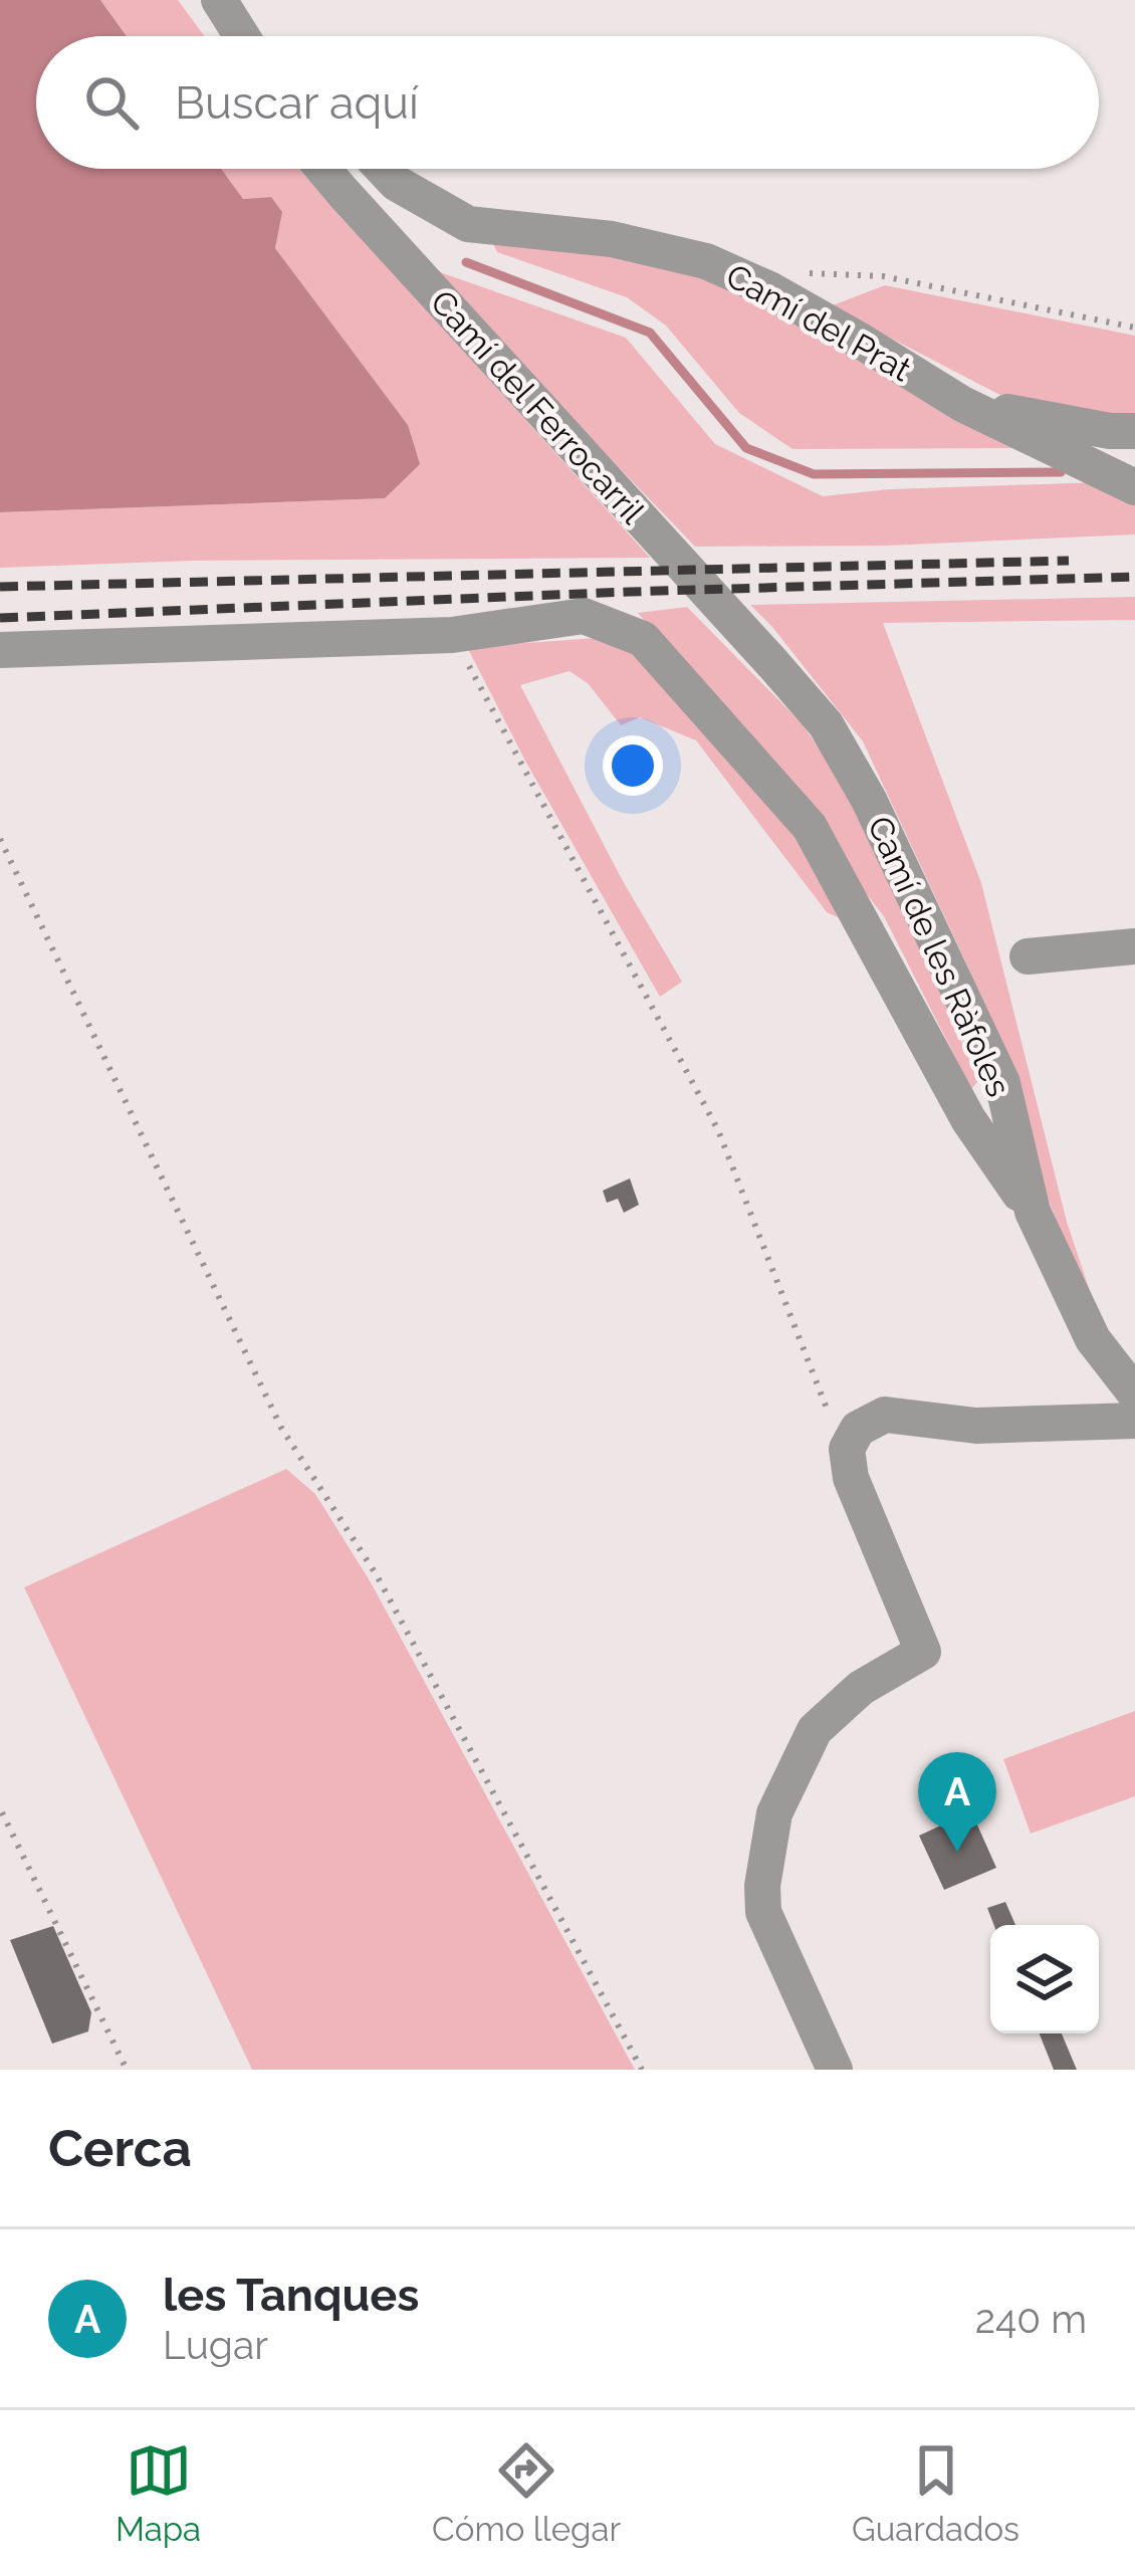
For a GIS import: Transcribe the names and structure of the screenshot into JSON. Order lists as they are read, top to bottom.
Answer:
{
  "streets": {
    "street": ["Camí del Prat", "Camí del Ferrocarril", "Camí de les Ràfoles"]
  },
  "crossings": [
    ["Camí del Ferrocarril", "Camí de les Ràfoles"]
  ],
  "page": {
    "search": "Buscar aquí",
    "pins": "A",
    "heading": "Cerca",
    "list": [
      {
        "mark": "A",
        "name": "les Tanques",
        "note": "Lugar",
        "value": "240 m"
      }
    ],
    "nav": ["Mapa", "Cómo llegar", "Guardados"]
  }
}
